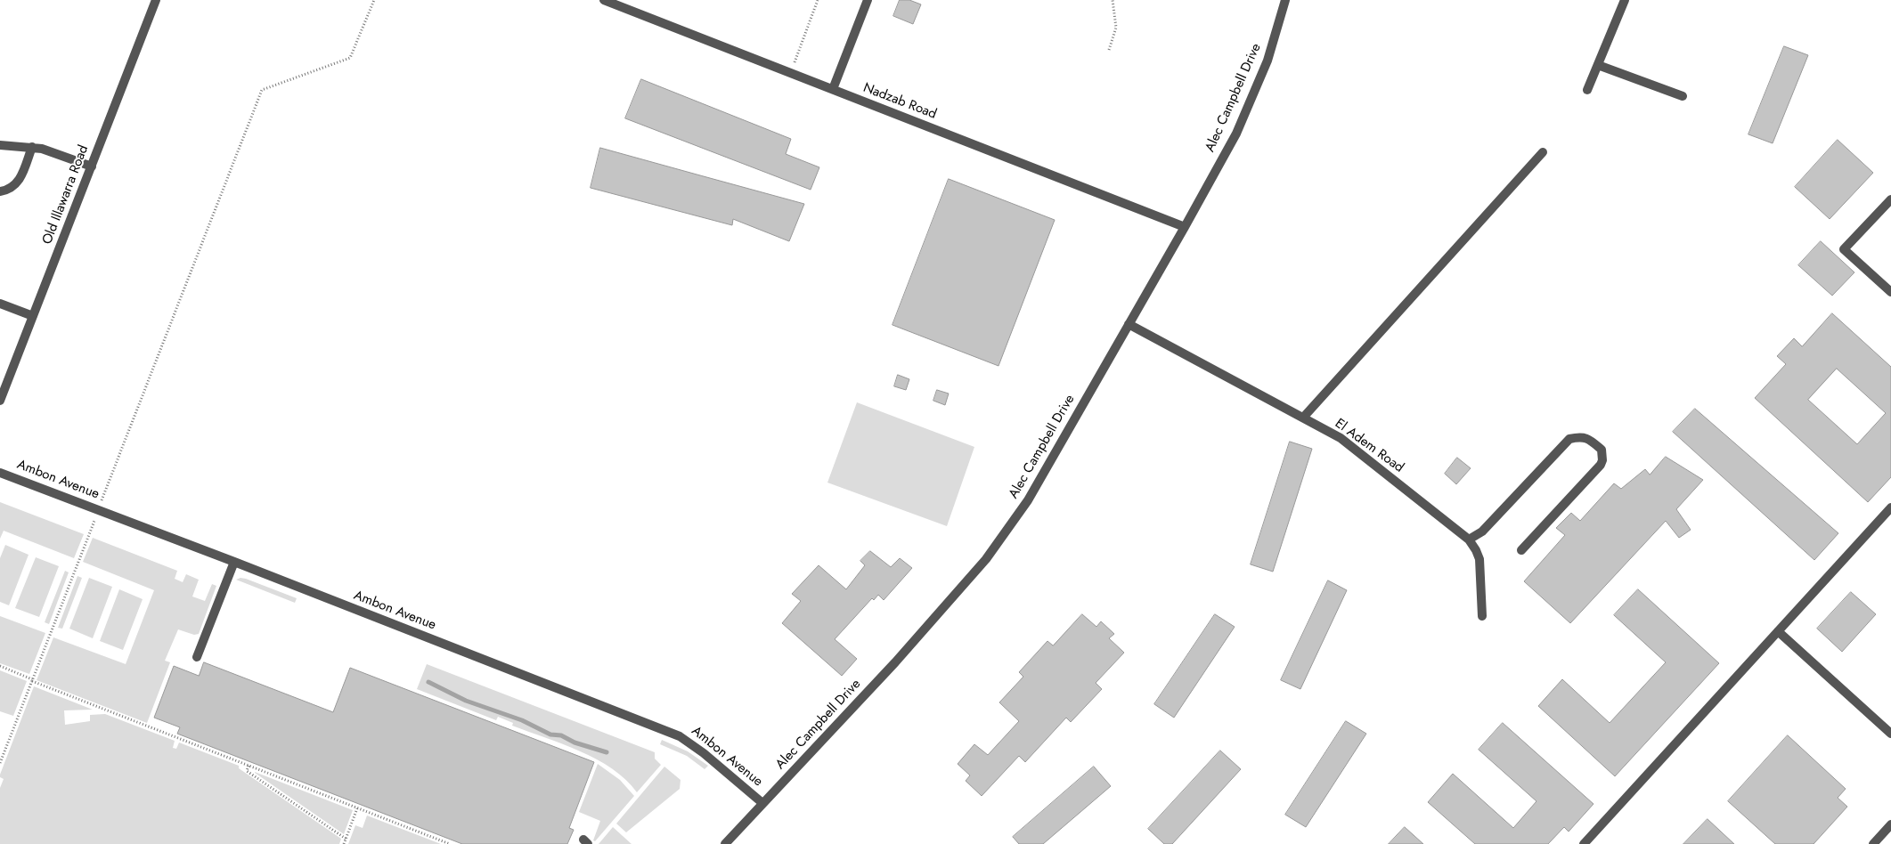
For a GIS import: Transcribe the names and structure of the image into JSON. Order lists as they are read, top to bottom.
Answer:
{
  "streets": {
    "lane": [
      "Alec Campbell Drive",
      "Nadzab Road",
      "Old Illawarra Road",
      "El Adem Road",
      "Ambon Avenue"
    ]
  },
  "crossings": [
    ["Alec Campbell Drive", "Nadzab Road"],
    ["Alec Campbell Drive", "El Adem Road"],
    ["Alec Campbell Drive", "Ambon Avenue"]
  ]
}
